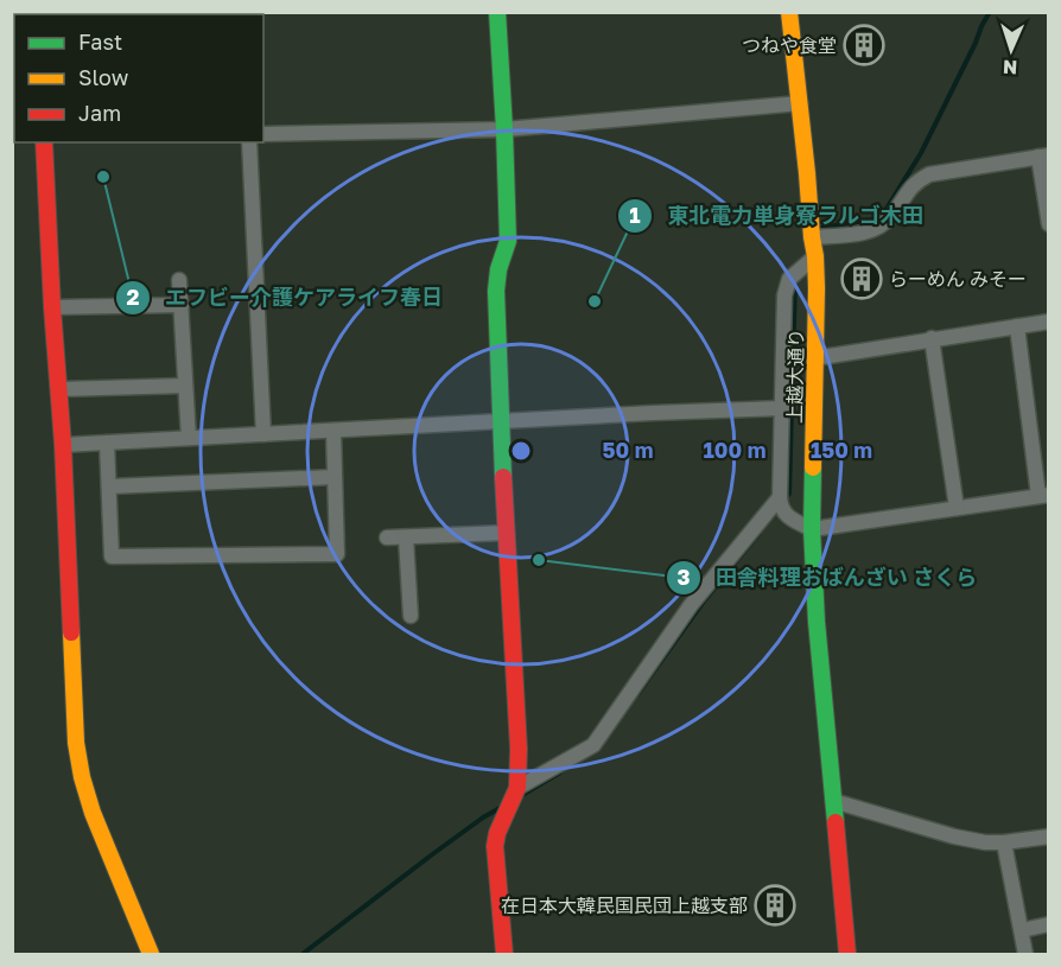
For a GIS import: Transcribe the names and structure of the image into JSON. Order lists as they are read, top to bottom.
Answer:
{
  "streets": {
    "main road": ["上越大通り"]
  },
  "places": {
    "building": ["つねや食堂", "らーめん みそー", "在日本大韓民国民団上越支部"],
    "other": ["エフビー介護ケアライフ春日", "東北電力単身寮ラルゴ木田", "田舎料理おばんざい さくら"]
  },
  "legend": ["Fast", "Slow", "Jam"],
  "north": "bottom",
  "rings": ["50 m", "100 m", "150 m"]
}
